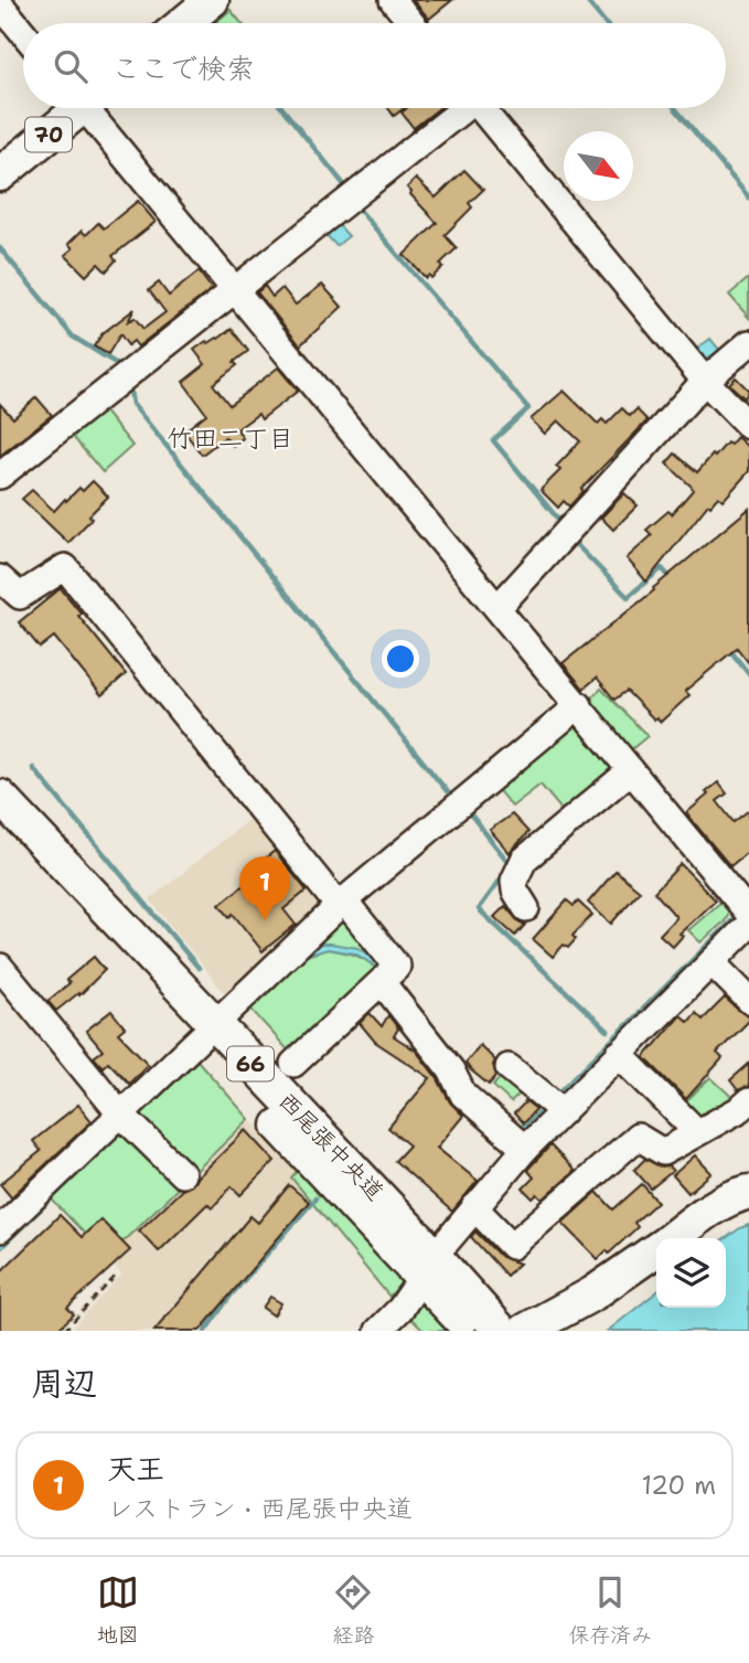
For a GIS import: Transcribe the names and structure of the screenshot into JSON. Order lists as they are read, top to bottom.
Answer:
{
  "streets": {
    "main road": ["70", "66", "西尾張中央道"]
  },
  "districts": ["竹田二丁目"],
  "north": "bottom right",
  "page": {
    "search": "ここで検索",
    "pins": "1",
    "heading": "周辺",
    "list": [
      {
        "mark": "1",
        "name": "天王",
        "note": "レストラン · 西尾張中央道",
        "value": "120 m"
      }
    ],
    "nav": ["地図", "経路", "保存済み"]
  }
}
